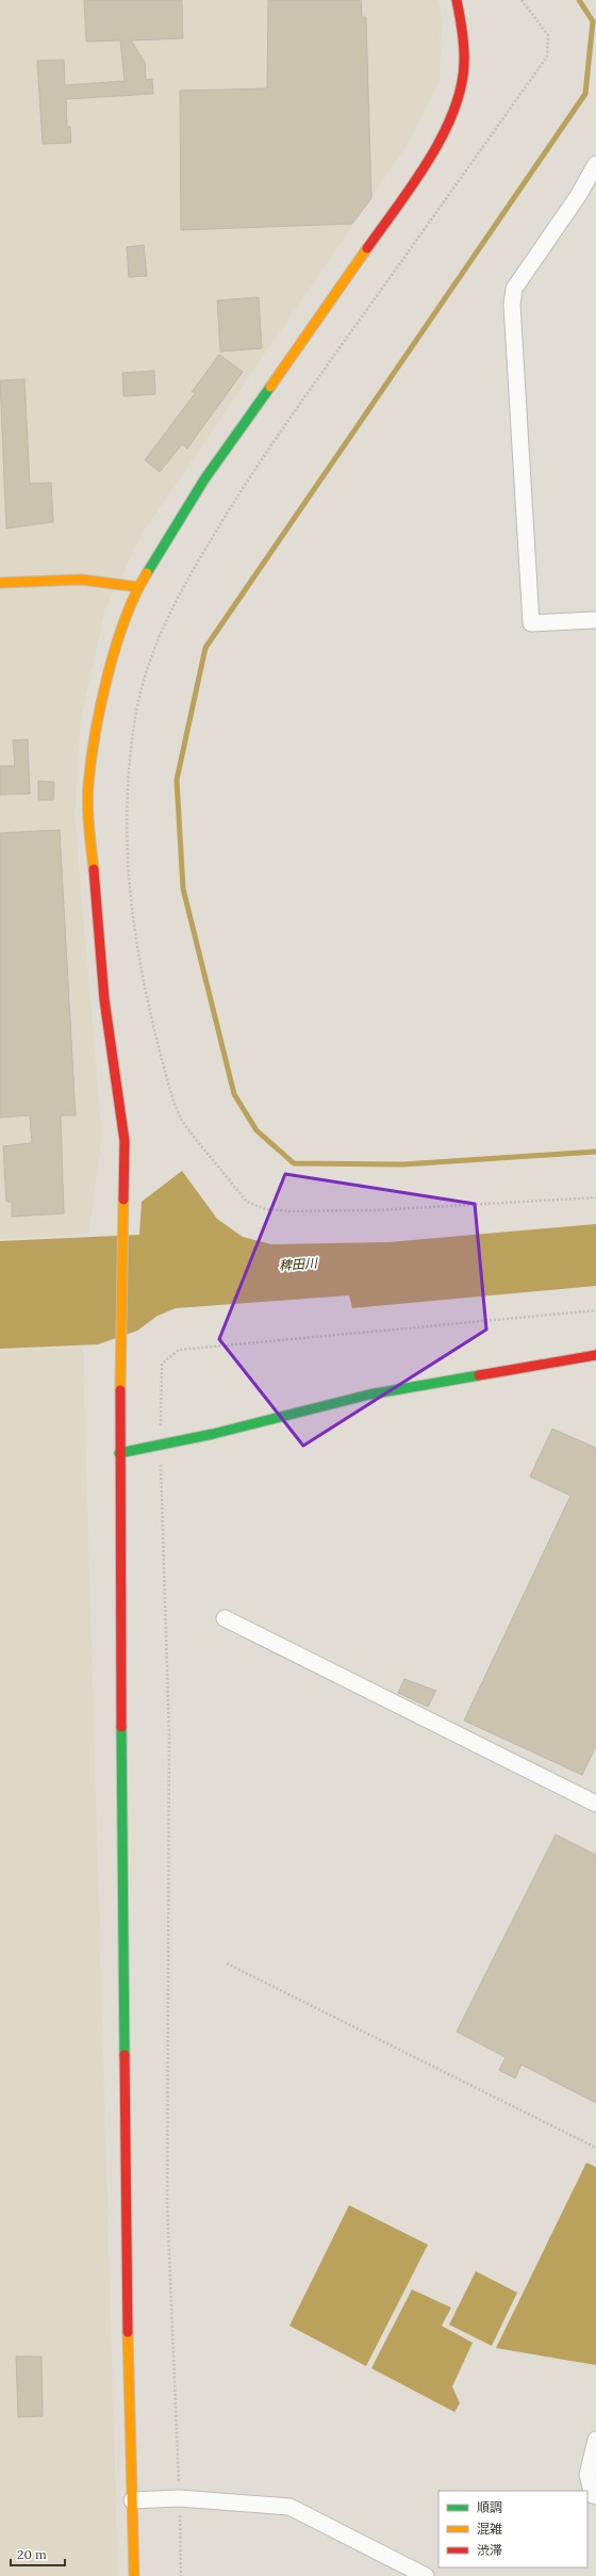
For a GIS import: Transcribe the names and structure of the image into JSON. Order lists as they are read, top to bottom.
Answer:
{
  "water": ["稗田川"],
  "legend": ["順調", "混雑", "渋滞"],
  "scale_bar": "20 m"
}
